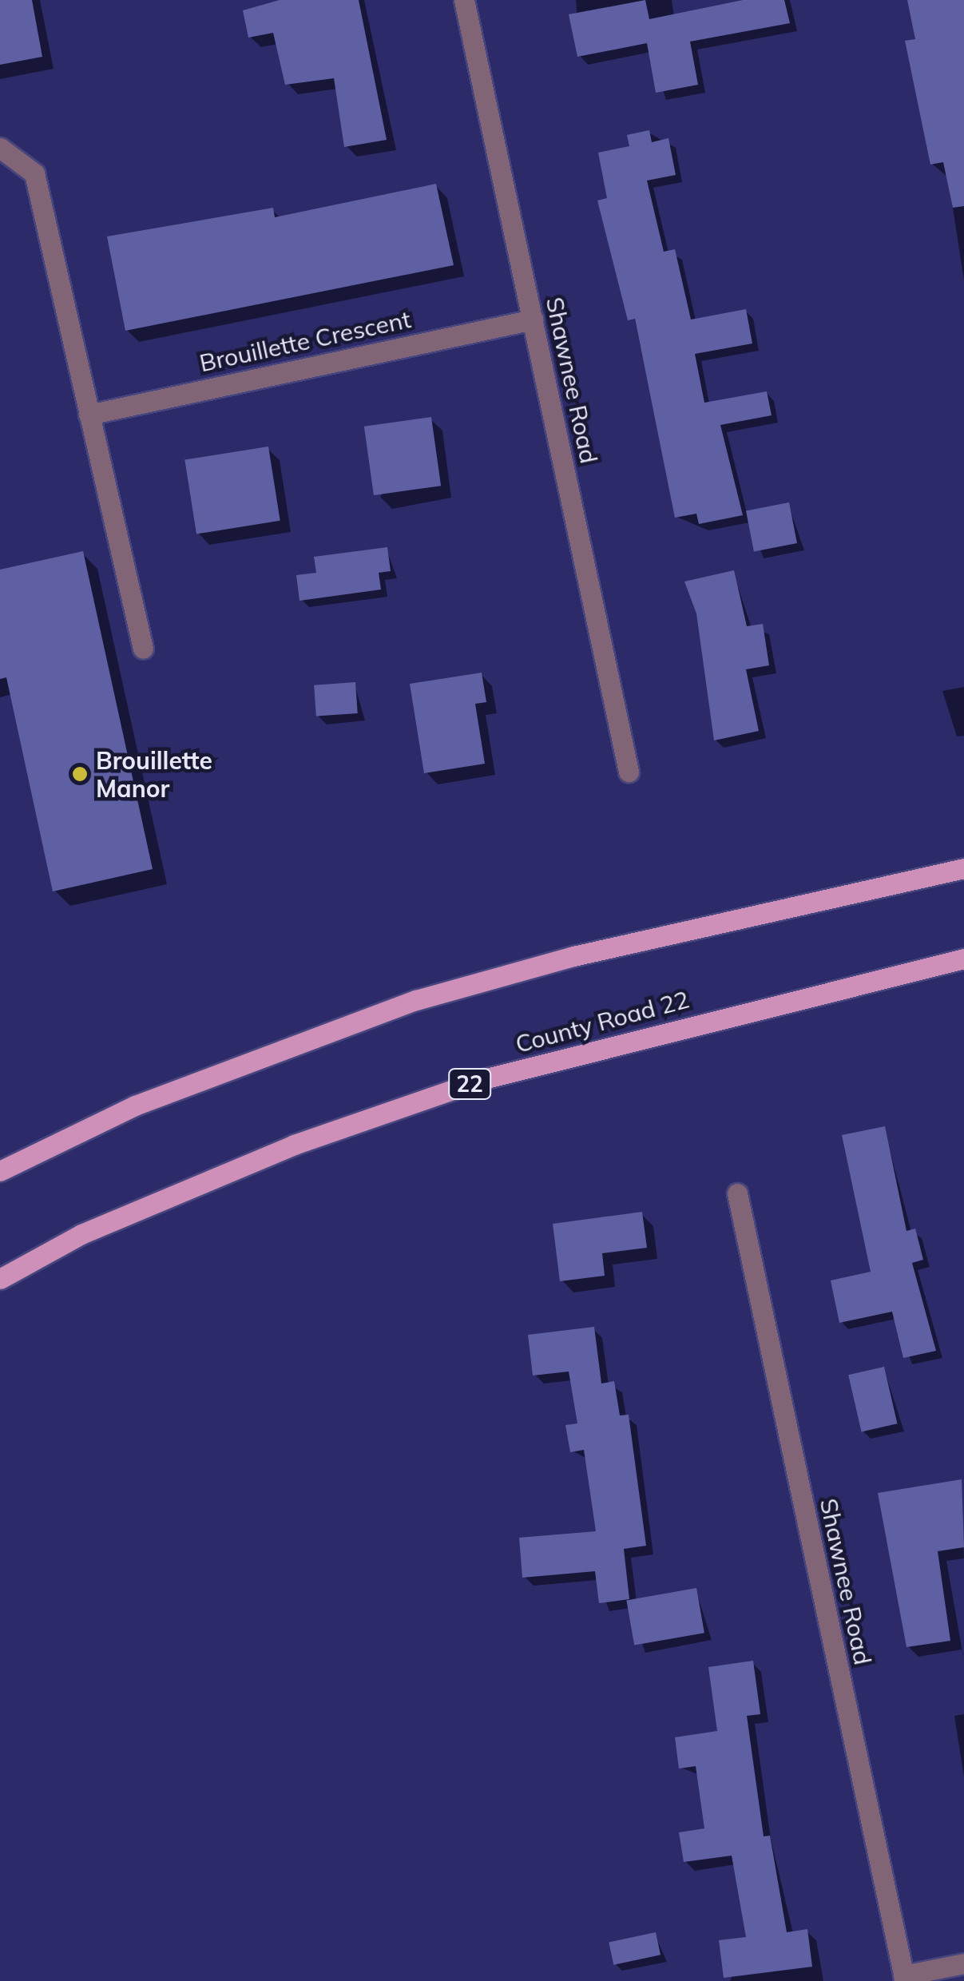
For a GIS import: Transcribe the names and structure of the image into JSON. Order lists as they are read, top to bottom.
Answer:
{
  "streets": {
    "main road": ["County Road 22", "22"],
    "street": ["Brouillette Crescent", "Shawnee Road"]
  },
  "crossings": [
    ["Brouillette Crescent", "Shawnee Road"]
  ],
  "places": ["Brouillette Manor"]
}
